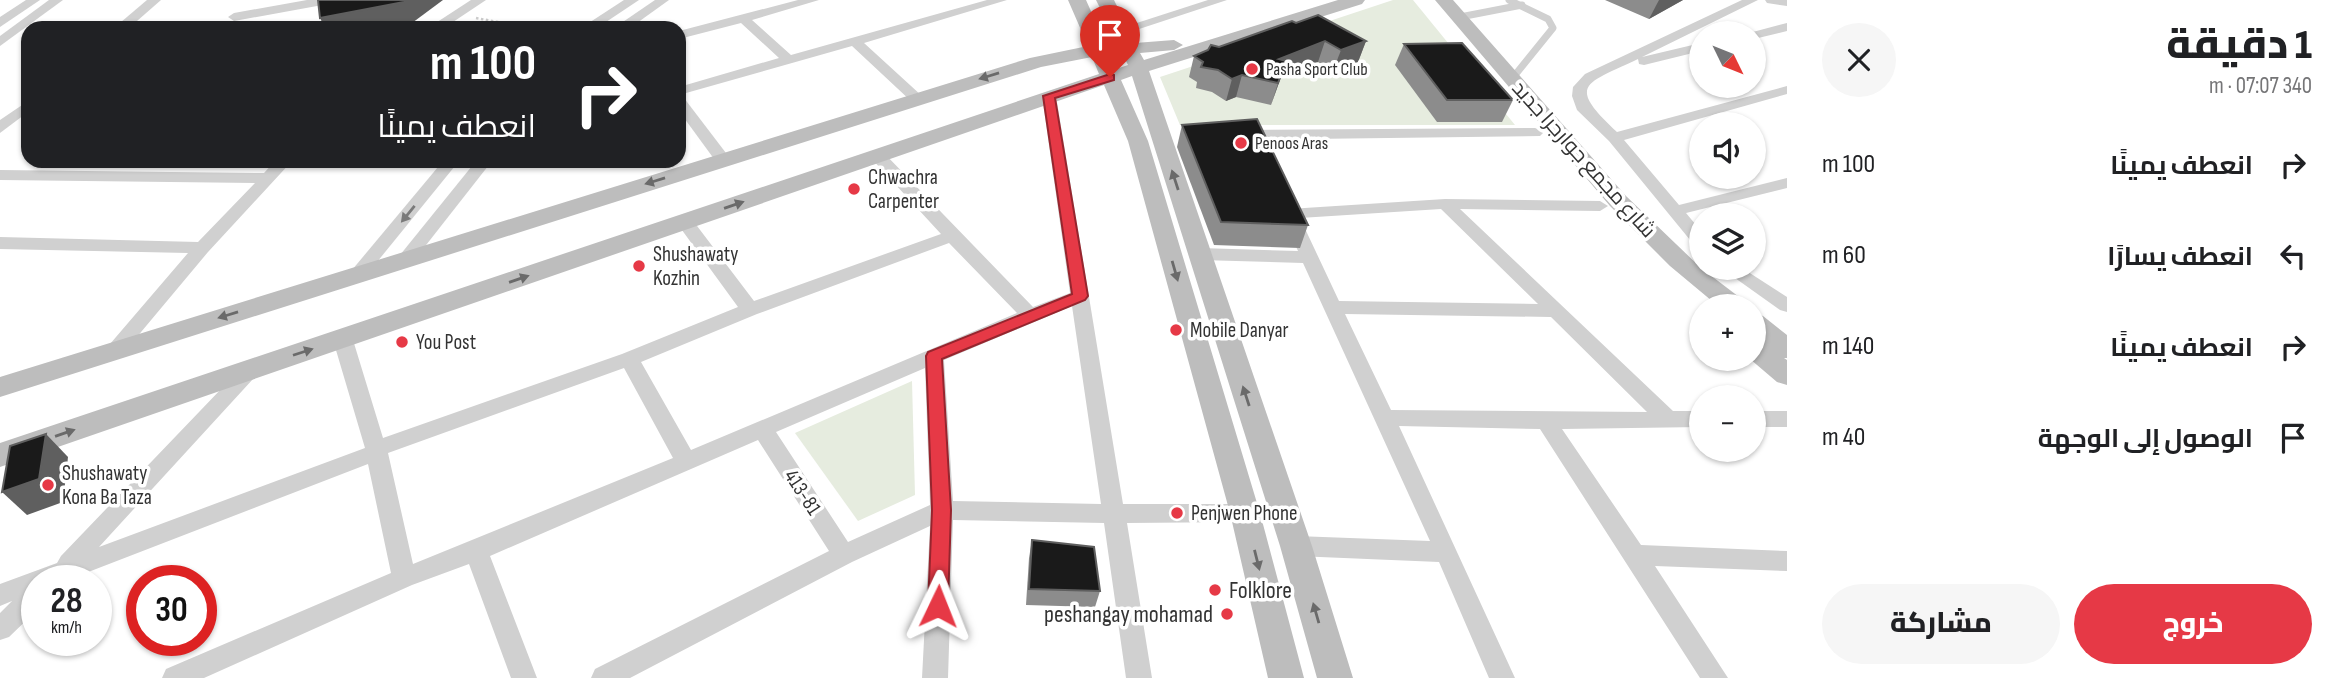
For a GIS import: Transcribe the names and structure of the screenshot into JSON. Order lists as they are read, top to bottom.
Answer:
{
  "streets": {
    "street": ["شارع مجمع جوارجرا جديد", "413-81"]
  },
  "places": [
    "Pasha Sport Club",
    "Penoos Aras",
    "Chwachra Carpenter",
    "Shushawaty Kozhin",
    "Mobile Danyar",
    "You Post",
    "Shushawaty Kona Ba Taza",
    "Penjwen Phone",
    "Folklore",
    "peshangay mohamad"
  ],
  "north": "bottom right",
  "page": {
    "heading": ["1 دقيقة", "340 m · 07:07"],
    "map_buttons": ["+", "−"],
    "turn": ["100 m", "انعطف يمينًا"],
    "list": [
      {
        "name": "انعطف يمينًا",
        "value": "100 m"
      },
      {
        "name": "انعطف يسارًا",
        "value": "60 m"
      },
      {
        "name": "انعطف يمينًا",
        "value": "140 m"
      },
      {
        "name": "الوصول إلى الوجهة",
        "value": "40 m"
      }
    ],
    "speed": "28 km/h",
    "limit": "30",
    "buttons": ["خروج", "مشاركة"]
  }
}
